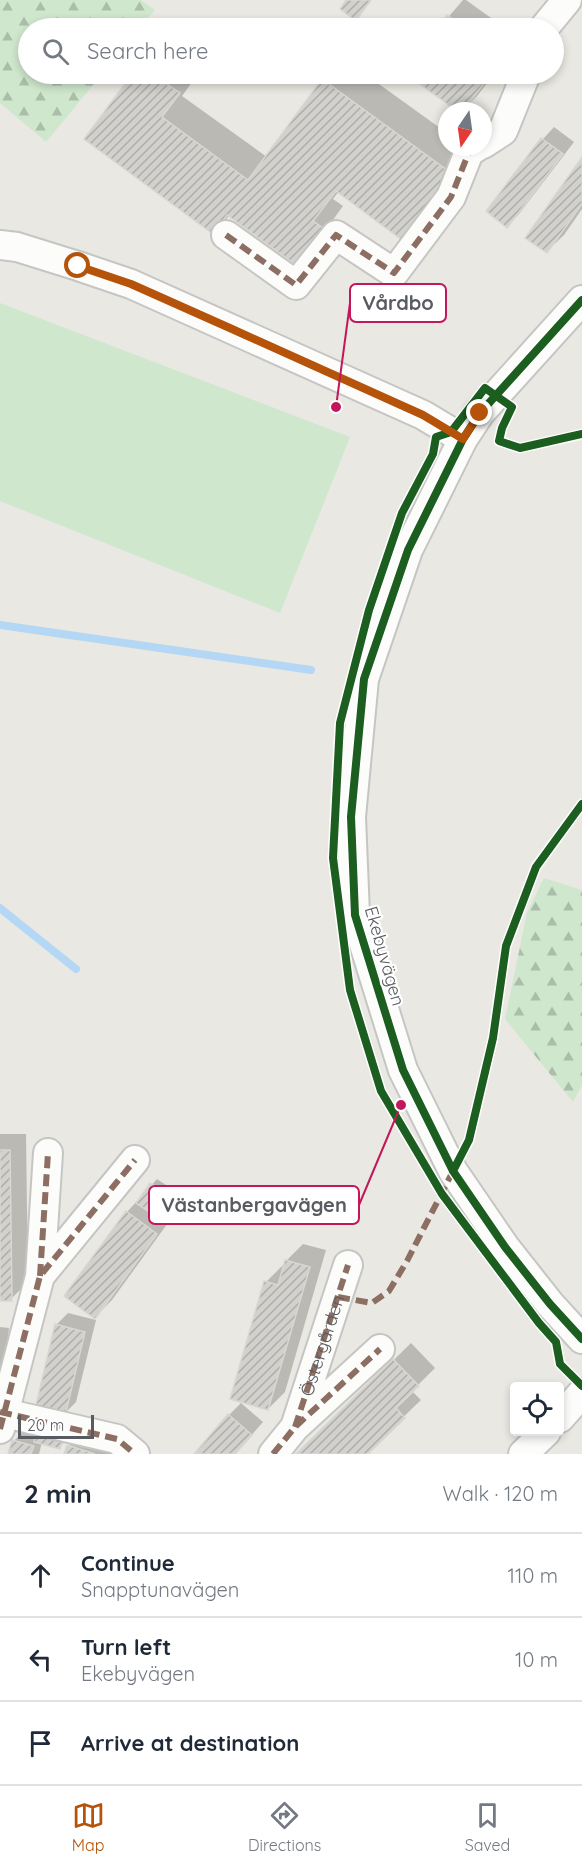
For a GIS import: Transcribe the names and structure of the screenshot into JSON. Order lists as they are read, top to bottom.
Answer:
{
  "streets": {
    "street": ["Ekebyvägen", "Östergården"]
  },
  "places": ["Vårdbo", "Västanbergavägen"],
  "scale_bar": "20 m",
  "north": "bottom",
  "page": {
    "search": "Search here",
    "scale": "20 m",
    "heading": ["2 min", "Walk · 120 m"],
    "list": [
      ["Continue", "Snapptunavägen", "110 m"],
      ["Turn left", "Ekebyvägen", "10 m"],
      "Arrive at destination"
    ],
    "nav": ["Map", "Directions", "Saved"]
  }
}
